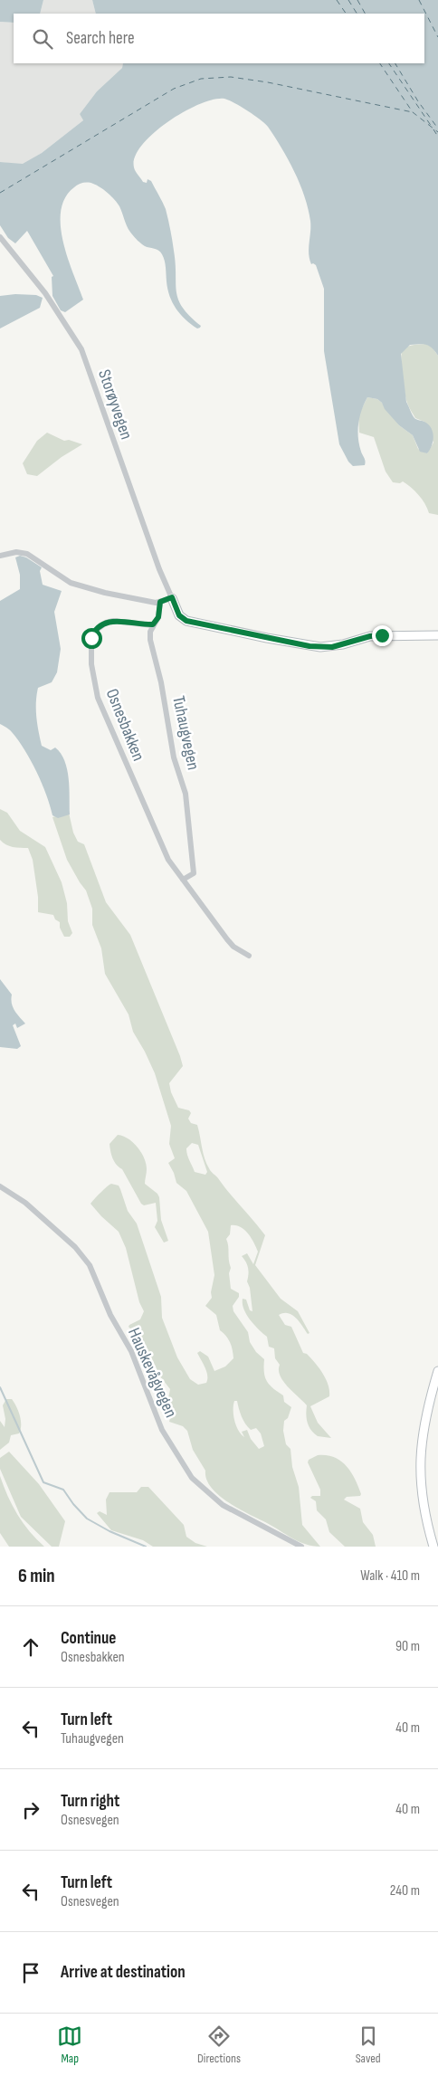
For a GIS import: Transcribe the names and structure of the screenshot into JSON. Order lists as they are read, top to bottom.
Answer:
{
  "streets": {
    "street": [
      "Storøyvegen",
      "Osnesbakken",
      "Tuhaugvegen",
      "Hauskevågvegen"
    ]
  },
  "crossings": [
    ["Osnesbakken", "Tuhaugvegen"]
  ],
  "page": {
    "search": "Search here",
    "heading": ["6 min", "Walk · 410 m"],
    "list": [
      ["Continue", "Osnesbakken", "90 m"],
      ["Turn left", "Tuhaugvegen", "40 m"],
      ["Turn right", "Osnesvegen", "40 m"],
      ["Turn left", "Osnesvegen", "240 m"],
      "Arrive at destination"
    ],
    "nav": ["Map", "Directions", "Saved"]
  }
}
